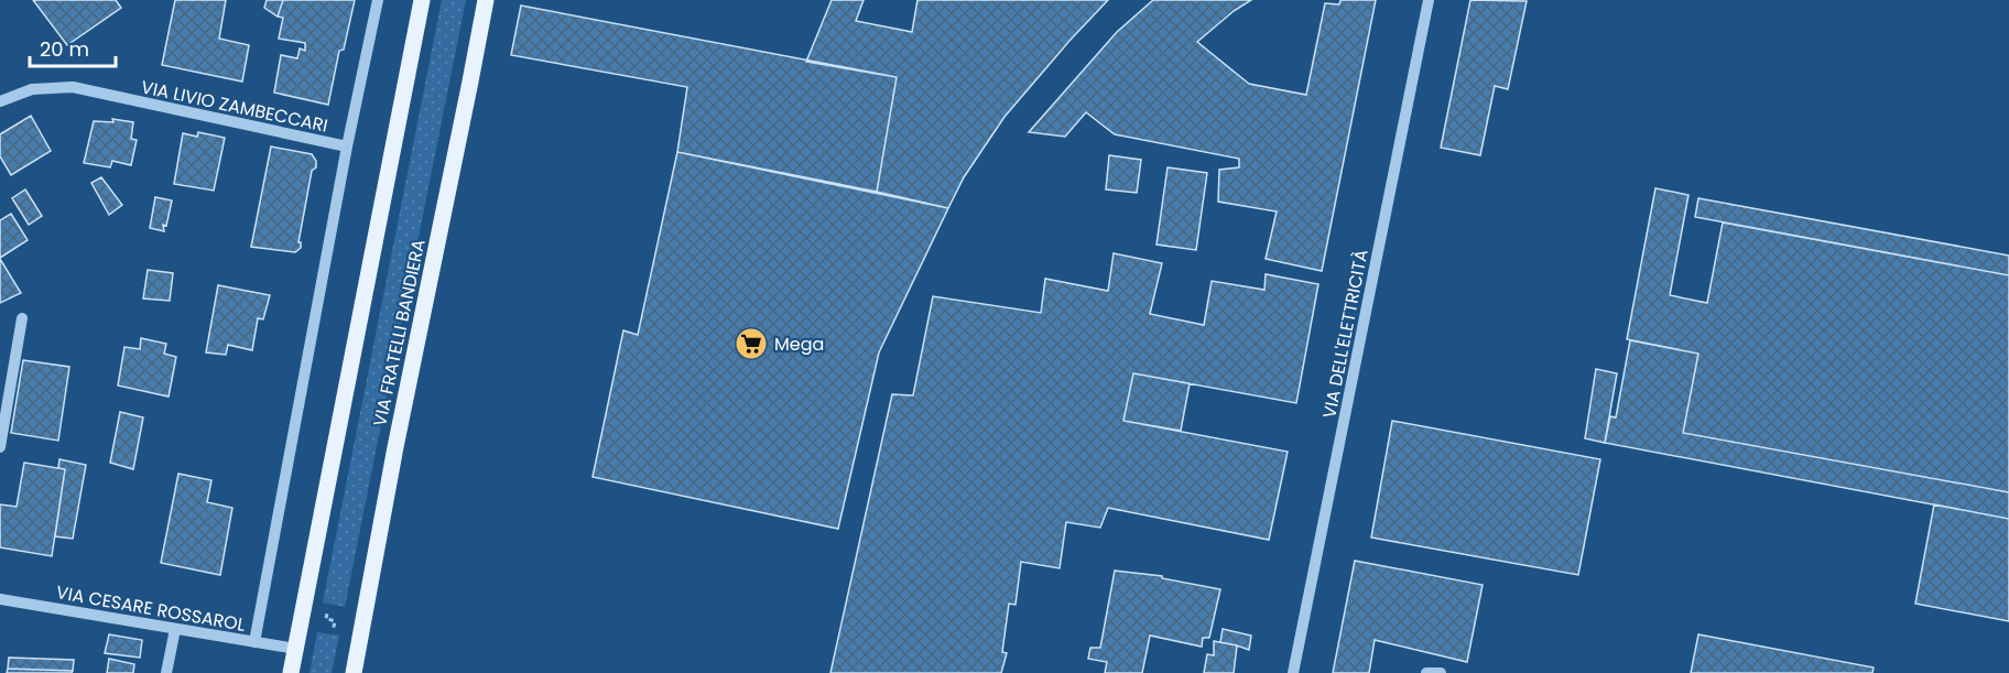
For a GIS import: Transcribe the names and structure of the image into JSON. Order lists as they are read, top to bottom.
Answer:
{
  "streets": {
    "main road": ["VIA FRATELLI BANDIERA"],
    "street": ["VIA LIVIO ZAMBECCARI", "VIA DELL'ELETTRICITÀ", "VIA CESARE ROSSAROL"]
  },
  "places": {
    "supermarket": ["Mega"]
  },
  "scale_bar": "20 m"
}
